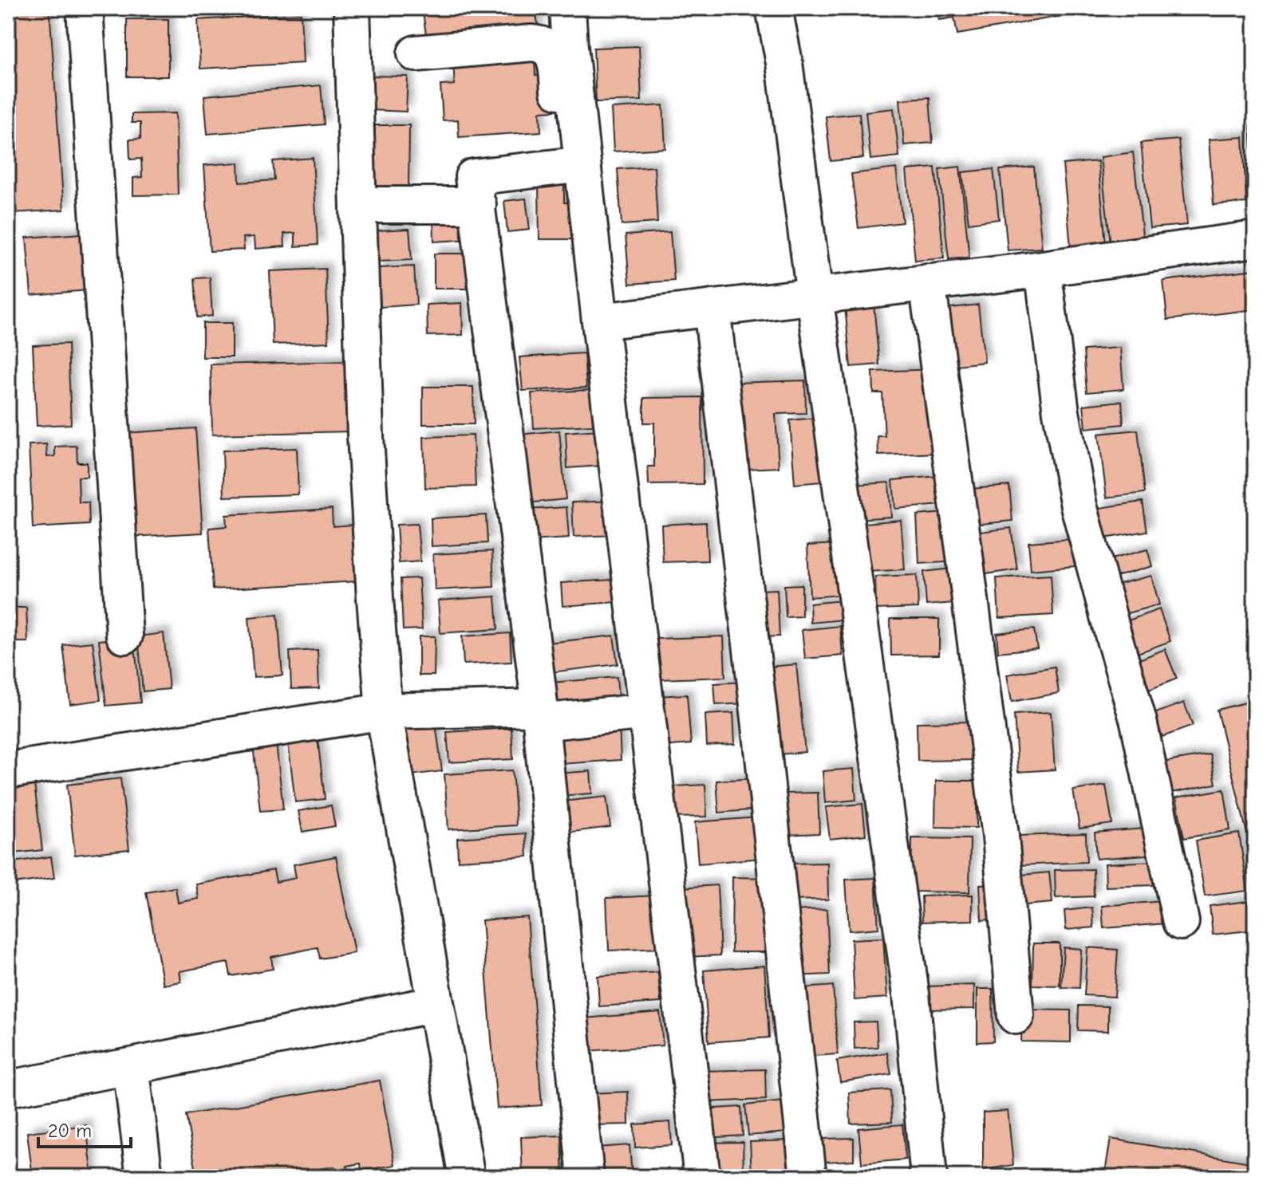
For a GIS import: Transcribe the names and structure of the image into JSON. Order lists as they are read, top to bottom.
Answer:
{
  "scale_bar": "20 m"
}
